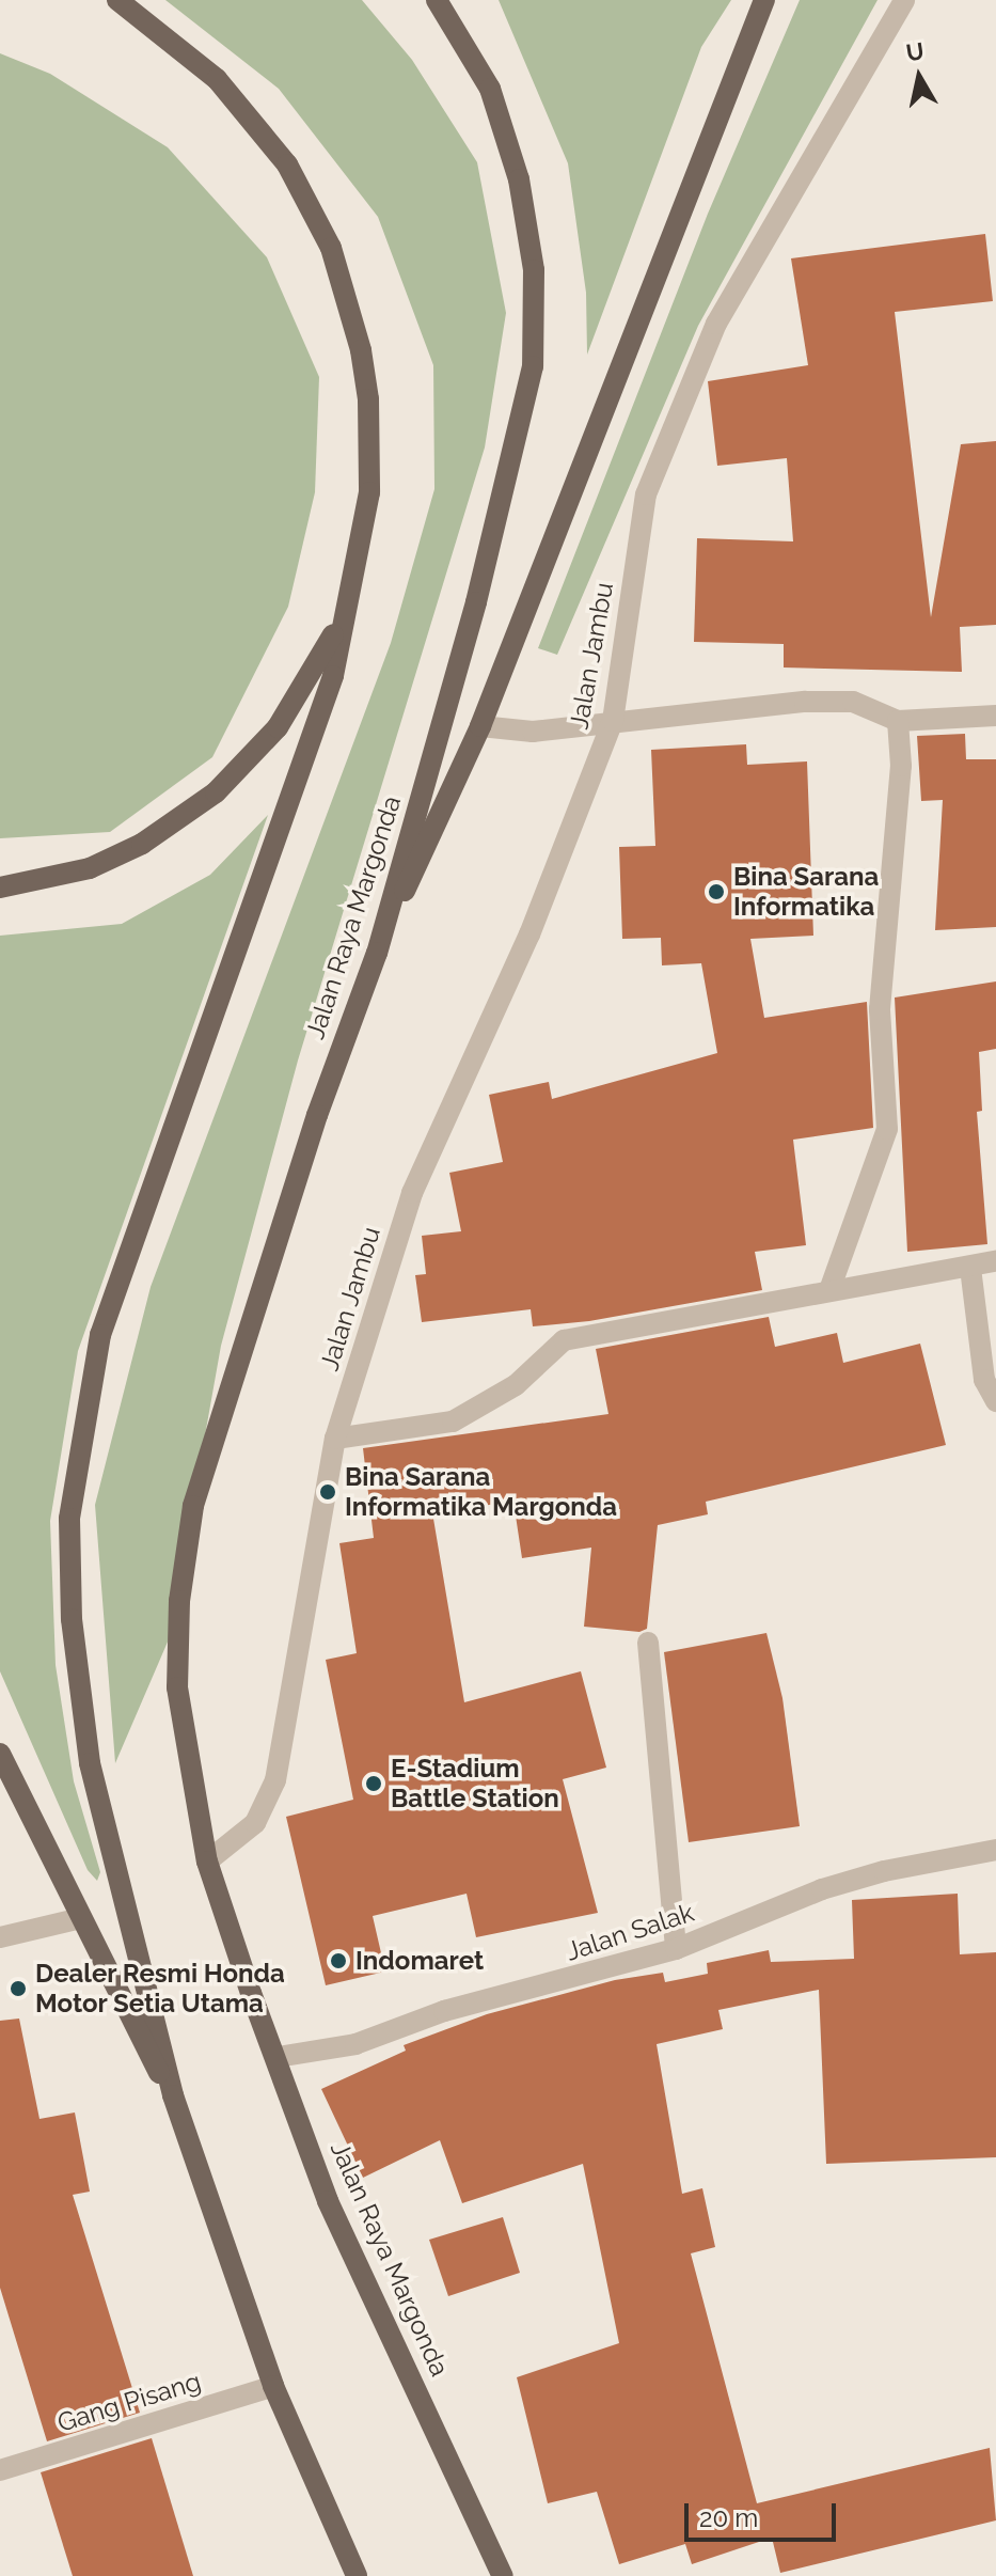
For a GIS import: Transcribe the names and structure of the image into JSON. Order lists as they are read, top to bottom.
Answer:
{
  "streets": {
    "main road": ["Jalan Raya Margonda"],
    "street": ["Jalan Jambu", "Jalan Salak", "Gang Pisang"]
  },
  "crossings": [
    ["Jalan Raya Margonda", "Jalan Salak"]
  ],
  "places": [
    "Bina Sarana Informatika",
    "Bina Sarana Informatika Margonda",
    "E-Stadium Battle Station",
    "Indomaret",
    "Dealer Resmi Honda Motor Setia Utama"
  ],
  "scale_bar": "20 m",
  "north": "top"
}
